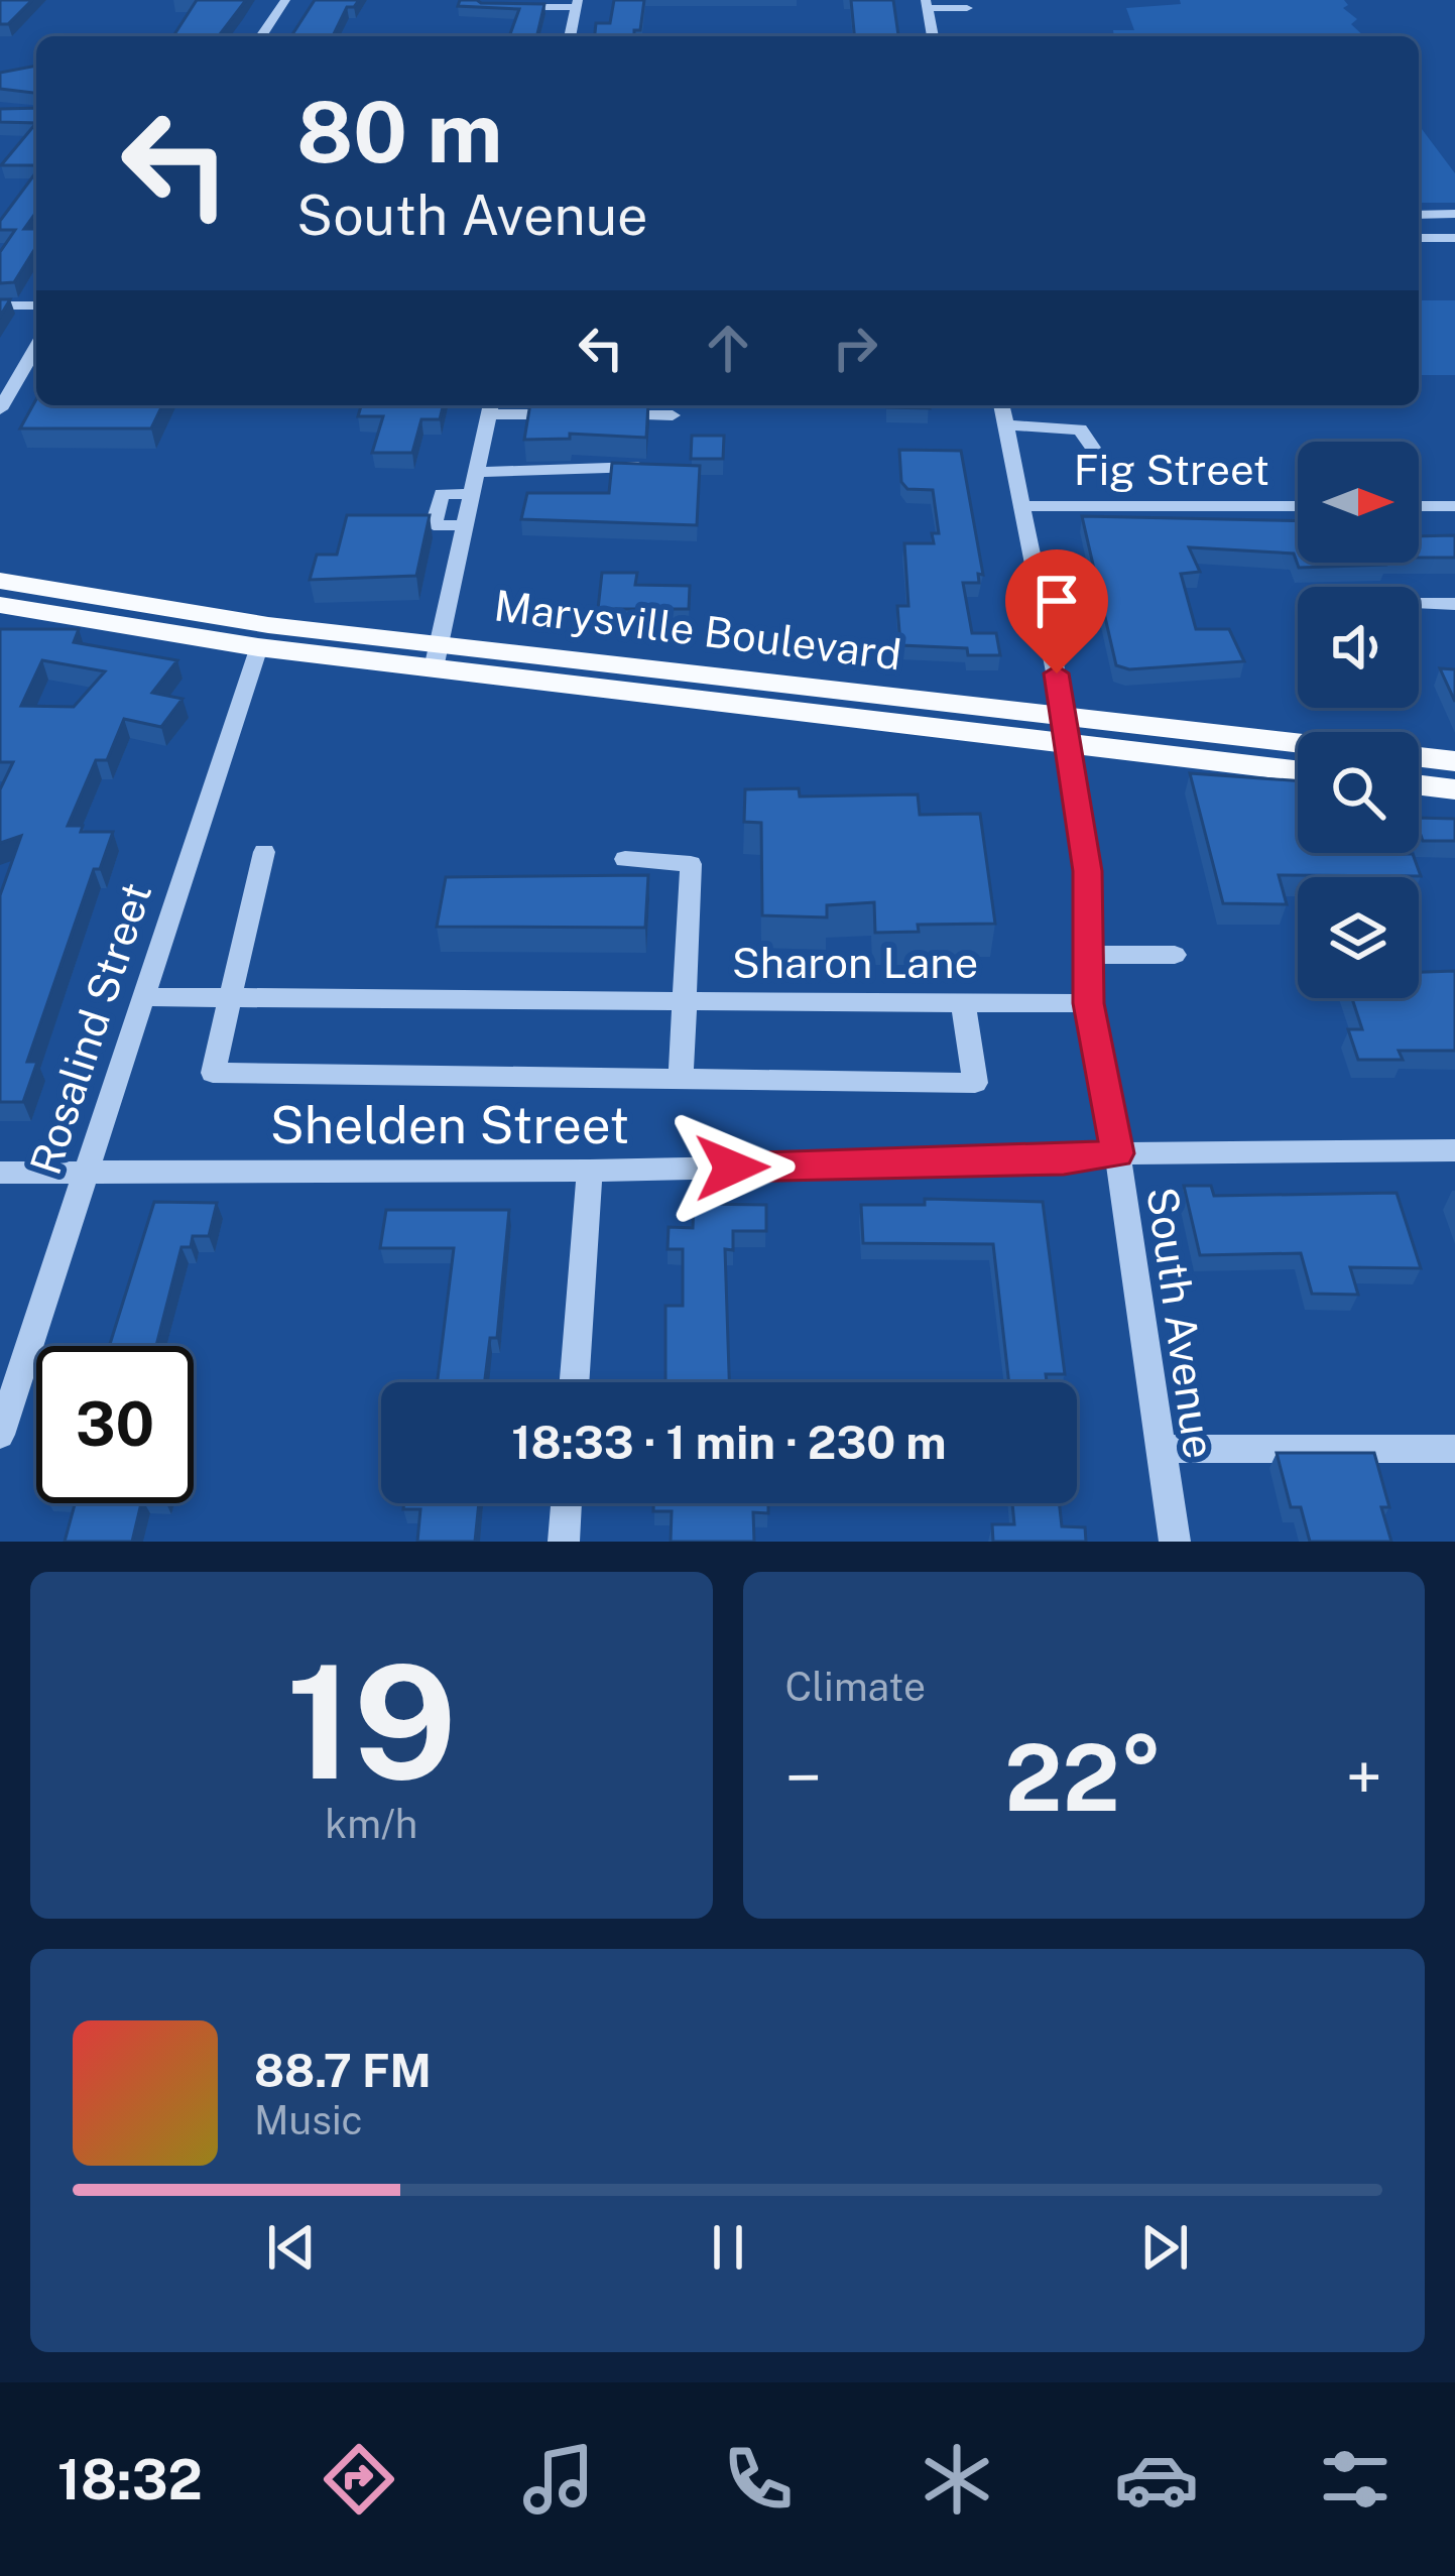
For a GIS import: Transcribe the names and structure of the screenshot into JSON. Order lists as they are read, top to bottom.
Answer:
{
  "streets": {
    "main road": ["Marysville Boulevard"],
    "street": [
      "Fig Street",
      "Sharon Lane",
      "Rosalind Street",
      "Shelden Street",
      "South Avenue"
    ]
  },
  "crossings": [
    ["Fig Street", "South Avenue"],
    ["Marysville Boulevard", "Rosalind Street"],
    ["Marysville Boulevard", "South Avenue"],
    ["Sharon Lane", "South Avenue"],
    ["Rosalind Street", "Shelden Street"],
    ["Shelden Street", "South Avenue"]
  ],
  "north": "right",
  "page": {
    "turn": ["80 m", "South Avenue"],
    "limit": "30",
    "trip": "18:33 · 1 min · 230 m",
    "tile": [
      ["19", "km/h"],
      "Climate"
    ],
    "heat": ["−", "22°", "+"],
    "song": ["88.7 FM", "Music"],
    "tabs": "18:32"
  }
}
